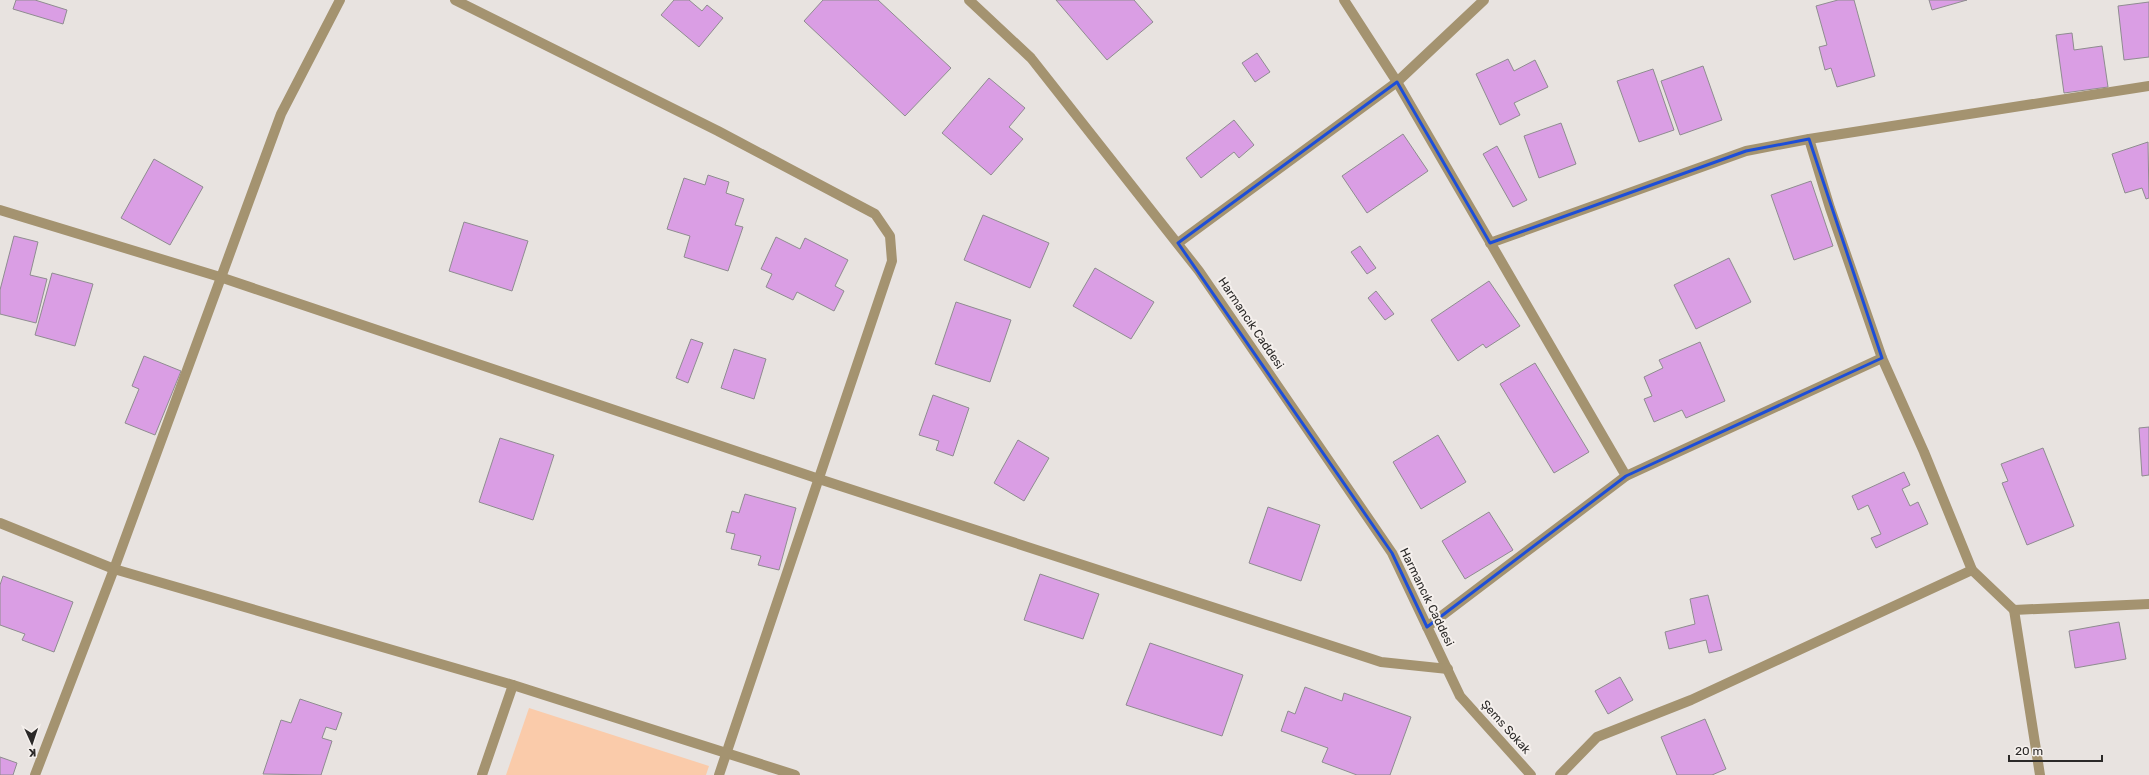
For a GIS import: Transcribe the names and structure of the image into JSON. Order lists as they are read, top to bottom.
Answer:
{
  "streets": {
    "street": ["Harmancık Caddesi", "Şems Sokak"]
  },
  "crossings": [
    ["Harmancık Caddesi", "Şems Sokak"]
  ],
  "scale_bar": "20 m",
  "north": "bottom"
}
